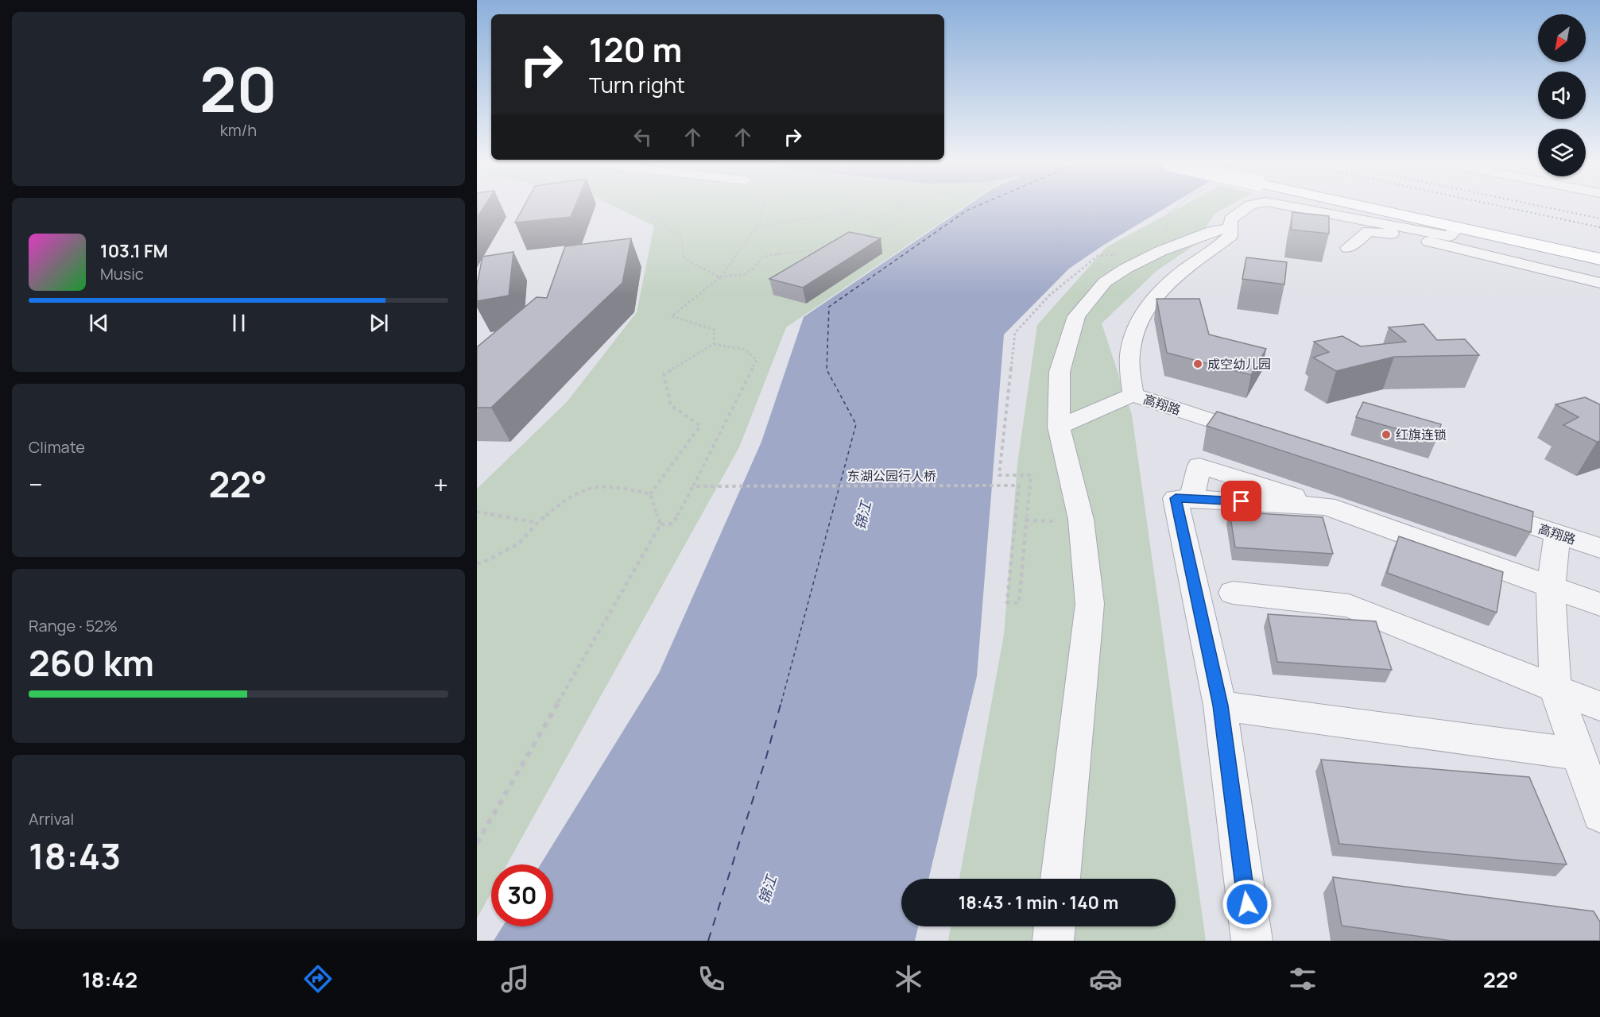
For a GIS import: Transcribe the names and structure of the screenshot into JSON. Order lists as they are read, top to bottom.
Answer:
{
  "streets": {
    "street": ["高翔路"],
    "path": ["东湖公园行人桥"]
  },
  "water": ["锦江"],
  "places": ["成空幼儿园", "红旗连锁"],
  "north": "bottom left",
  "page": {
    "tile": [
      ["20", "km/h"],
      "Climate",
      ["Range · 52%", "260 km"],
      ["Arrival", "18:43"]
    ],
    "turn": ["120 m", "Turn right"],
    "song": ["103.1 FM", "Music"],
    "heat": ["−", "22°", "+"],
    "limit": "30",
    "trip": "18:43 · 1 min · 140 m",
    "tabs": ["18:42", "22°"]
  }
}
